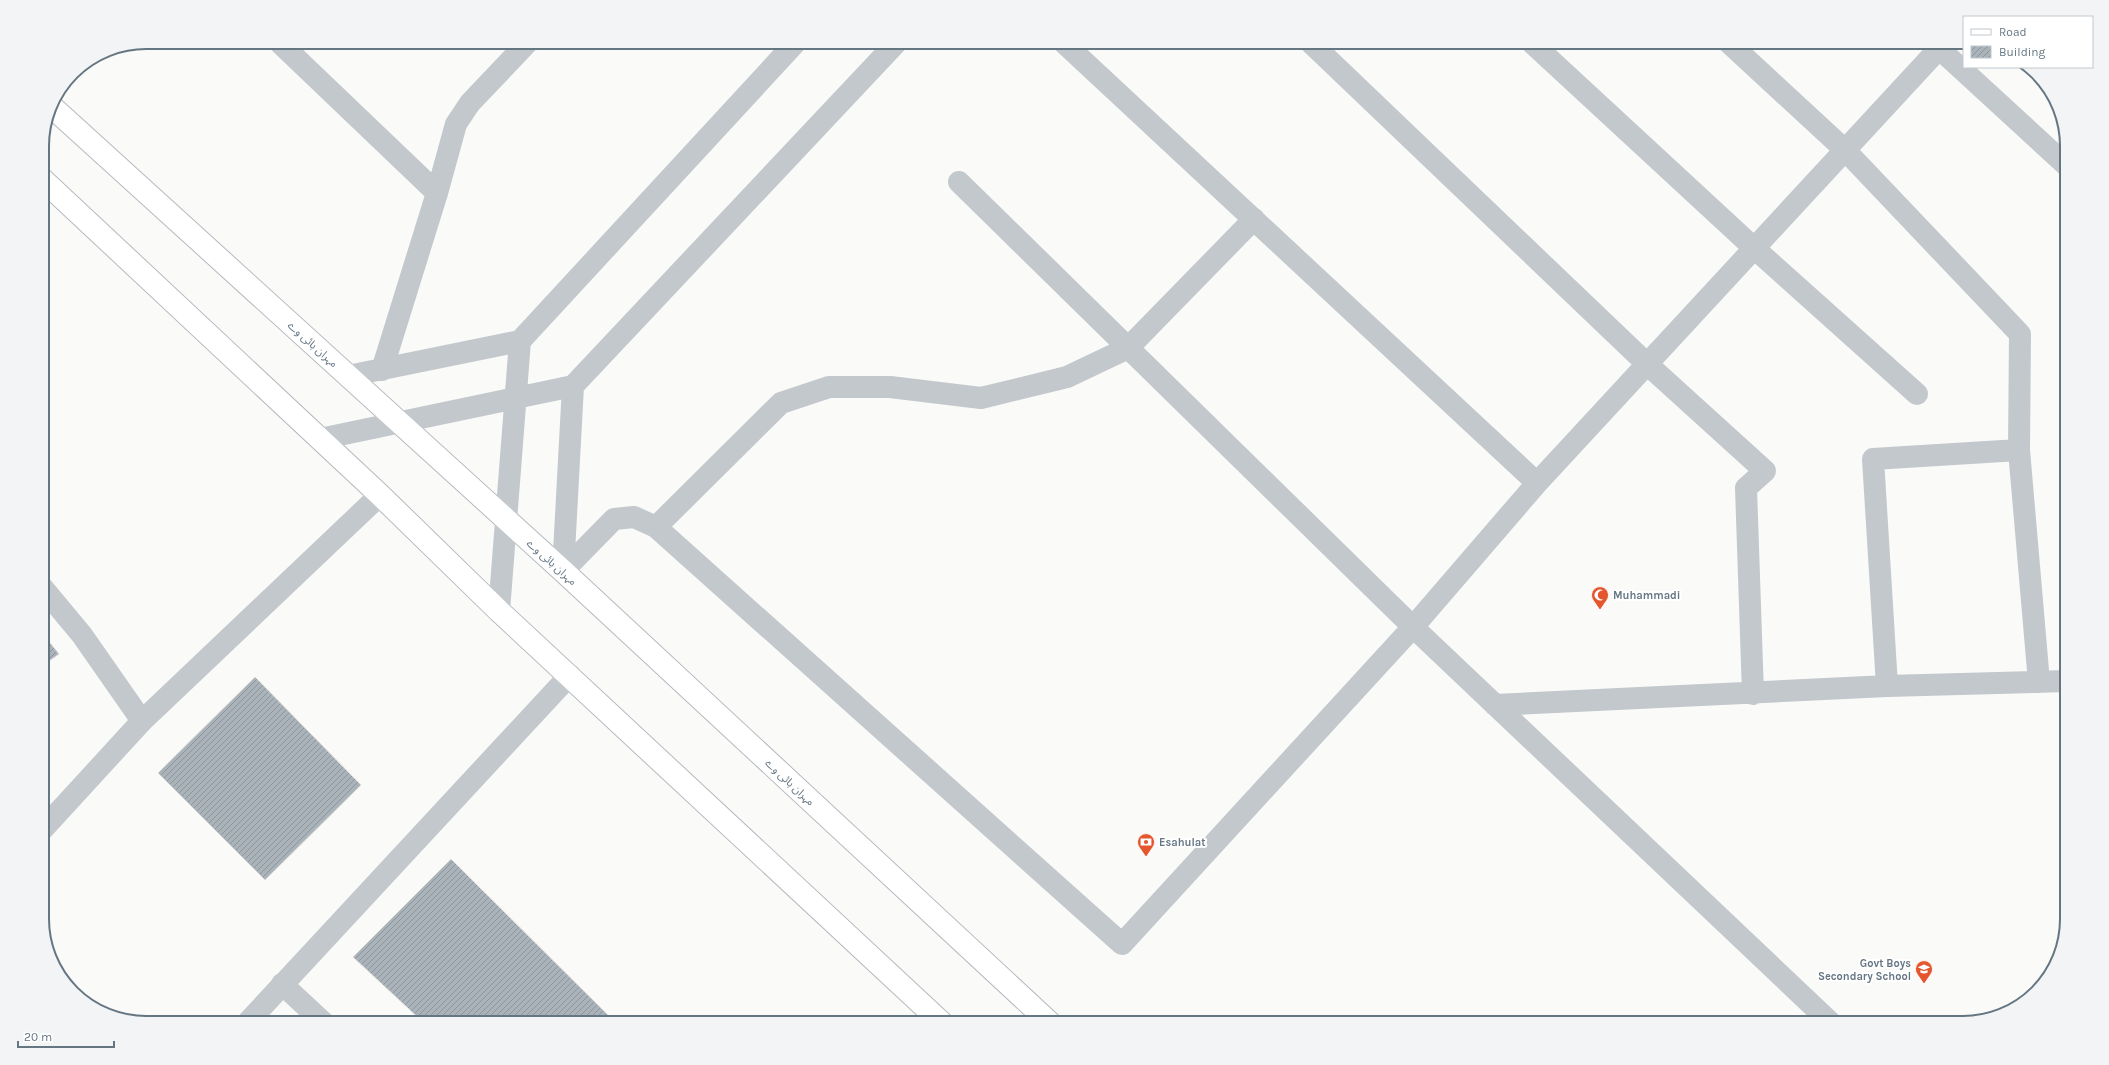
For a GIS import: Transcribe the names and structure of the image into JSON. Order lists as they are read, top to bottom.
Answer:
{
  "streets": {
    "main road": ["مہران ہائی وے"]
  },
  "places": {
    "mosque": ["Muhammadi"],
    "bank": ["Esahulat"],
    "school or university": ["Govt Boys Secondary School"]
  },
  "legend": ["Road", "Building"],
  "scale_bar": "20 m"
}
